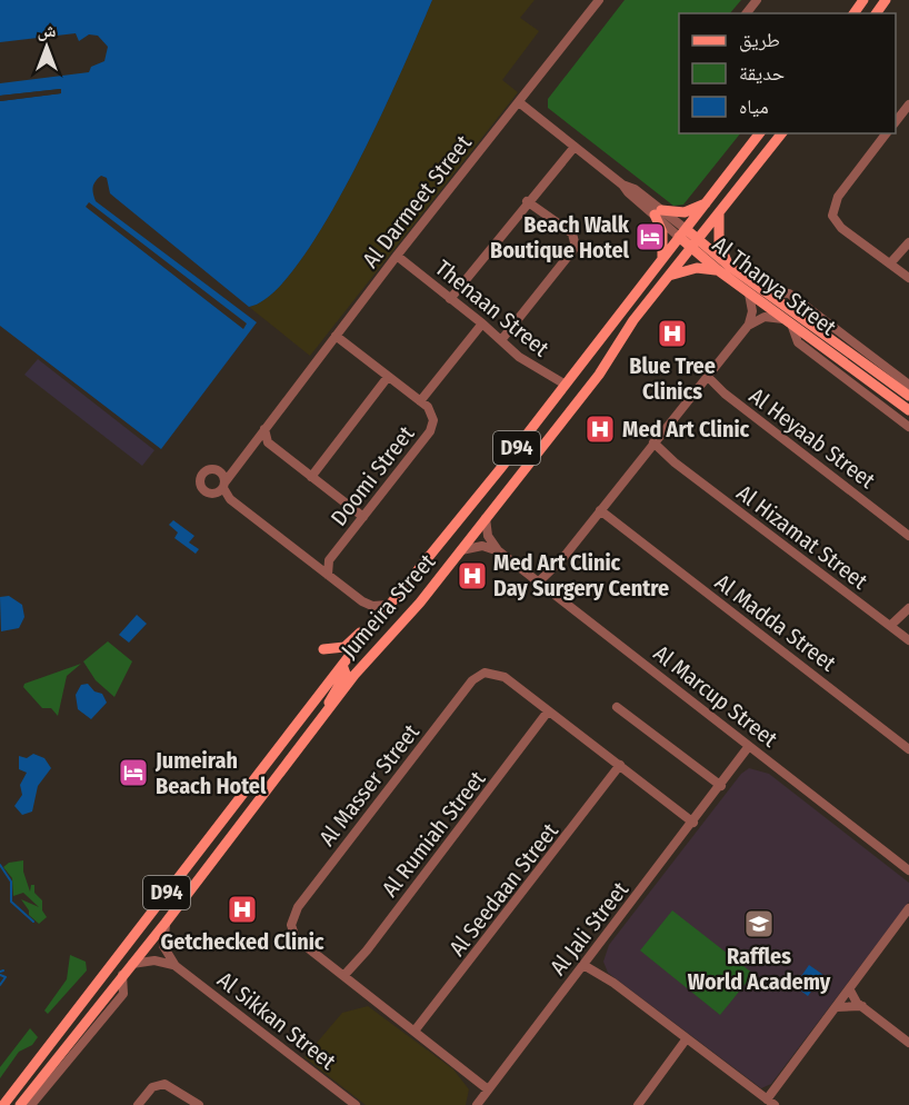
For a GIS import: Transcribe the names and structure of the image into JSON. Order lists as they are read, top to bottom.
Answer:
{
  "streets": {
    "main road": ["Al Thanya Street", "D94", "Jumeira Street"],
    "street": [
      "Al Darmeet Street",
      "Thenaan Street",
      "Al Heyaab Street",
      "Doomi Street",
      "Al Hizamat Street",
      "Al Madda Street",
      "Al Marcup Street",
      "Al Masser Street",
      "Al Rumiah Street",
      "Al Seedaan Street",
      "Al Jali Street",
      "Al Sikkan Street"
    ]
  },
  "crossings": [
    ["Al Darmeet Street", "Al Thanya Street"],
    ["Al Darmeet Street", "Thenaan Street"],
    ["Al Darmeet Street", "Doomi Street"],
    ["Al Darmeet Street", "Jumeira Street"],
    ["Al Thanya Street", "Jumeira Street"],
    ["Thenaan Street", "Jumeira Street"],
    ["Jumeira Street", "Al Marcup Street"],
    ["Al Marcup Street", "Al Jali Street"],
    ["Al Masser Street", "Al Rumiah Street"],
    ["Al Masser Street", "Al Seedaan Street"],
    ["Al Masser Street", "Al Jali Street"]
  ],
  "places": {
    "hotel": ["Beach Walk Boutique Hotel", "Jumeirah Beach Hotel"],
    "hospital": [
      "Blue Tree Clinics",
      "Med Art Clinic",
      "Med Art Clinic Day Surgery Centre",
      "Getchecked Clinic"
    ],
    "school or university": ["Raffles World Academy"]
  },
  "legend": ["طريق", "حديقة", "مياه"],
  "north": "top"
}
